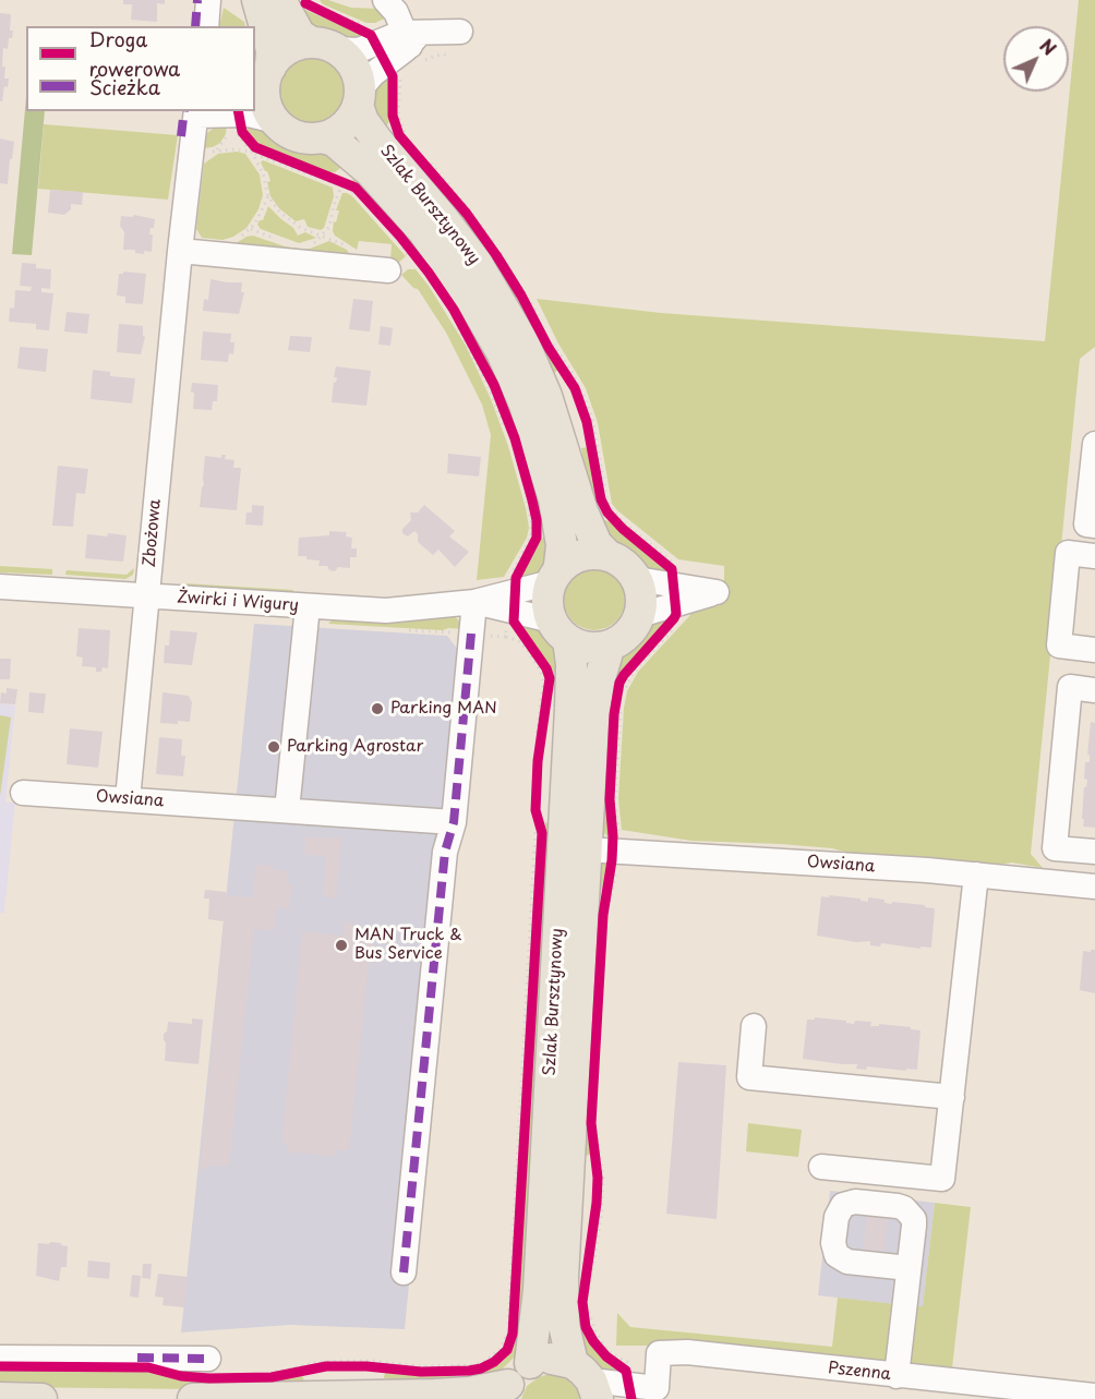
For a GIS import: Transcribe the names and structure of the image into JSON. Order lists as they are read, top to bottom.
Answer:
{
  "streets": {
    "main road": ["Szlak Bursztynowy"],
    "street": [
      "Zbożowa",
      "Żwirki i Wigury",
      "Owsiana",
      "Pszenna"
    ]
  },
  "crossings": [
    ["Szlak Bursztynowy", "Żwirki i Wigury"],
    ["Szlak Bursztynowy", "Owsiana"],
    ["Zbożowa", "Żwirki i Wigury"],
    ["Zbożowa", "Owsiana"]
  ],
  "places": ["Parking MAN", "Parking Agrostar", "MAN Truck & Bus Service"],
  "legend": ["Droga rowerowa", "Ścieżka"],
  "north": "top right"
}
